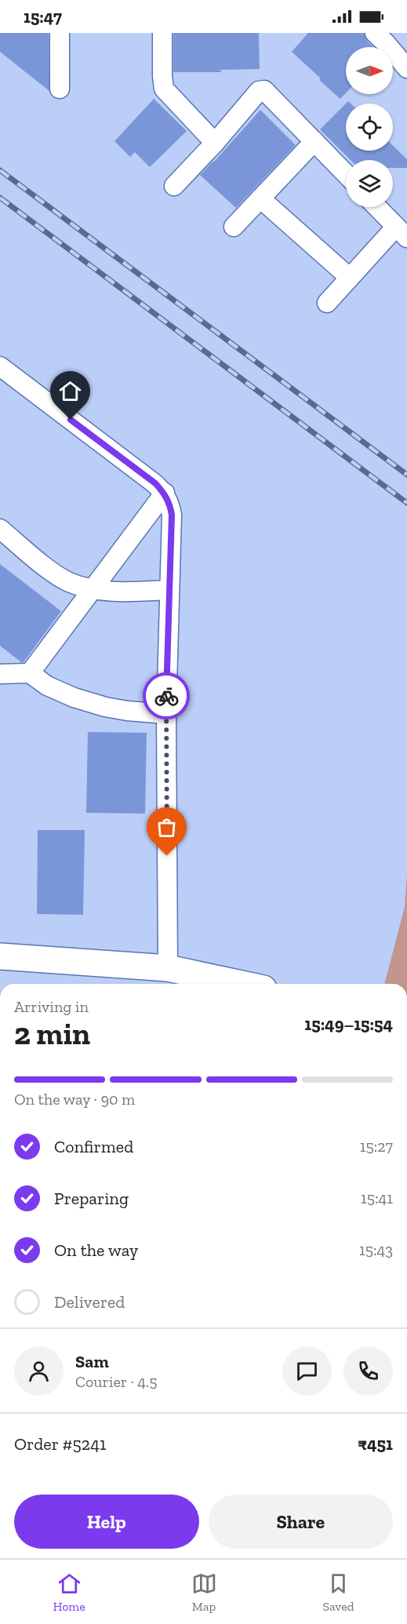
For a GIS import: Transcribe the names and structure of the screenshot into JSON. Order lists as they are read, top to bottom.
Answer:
{
  "north": "right",
  "page": {
    "status": "15:47",
    "heading": ["2 min", "Arriving in", "15:49–15:54"],
    "panel": [
      "Sam",
      "Courier · 4.5",
      "Order #5241",
      "₹451"
    ],
    "bar": "On the way · 90 m",
    "list": [
      ["Confirmed", "15:27"],
      ["Preparing", "15:41"],
      ["On the way", "15:43"],
      "Delivered"
    ],
    "buttons": ["Help", "Share"],
    "tabs": ["Home", "Map", "Saved"]
  }
}
